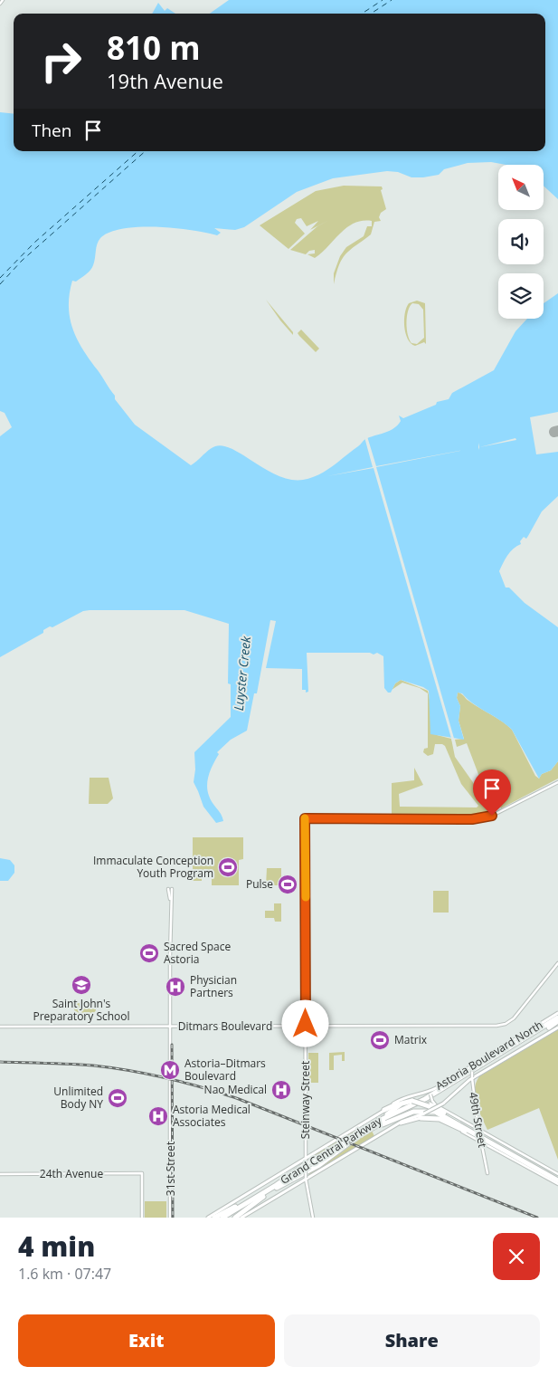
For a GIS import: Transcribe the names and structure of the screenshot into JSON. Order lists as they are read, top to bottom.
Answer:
{
  "streets": {
    "highway": ["Grand Central Parkway"],
    "main road": ["Astoria Boulevard North"],
    "street": [
      "Ditmars Boulevard",
      "Steinway Street",
      "49th Street",
      "31st Street",
      "24th Avenue"
    ]
  },
  "crossings": [
    ["Ditmars Boulevard", "Steinway Street"],
    ["Ditmars Boulevard", "31st Street"],
    ["Astoria Boulevard North", "Steinway Street"],
    ["Astoria Boulevard North", "49th Street"]
  ],
  "water": ["Luyster Creek"],
  "places": {
    "sports": [
      "Immaculate Conception Youth Program",
      "Pulse",
      "Sacred Space Astoria",
      "Matrix",
      "Unlimited Body NY"
    ],
    "school or university": ["Saint John's Preparatory School"],
    "hospital": ["Physician Partners", "Nao Medical", "Astoria Medical Associates"],
    "metro station": ["Astoria–Ditmars Boulevard"]
  },
  "north": "top left",
  "page": {
    "turn": ["810 m", "19th Avenue"],
    "then": "Then",
    "heading": ["4 min", "1.6 km · 07:47"],
    "buttons": ["Exit", "Share"]
  }
}
